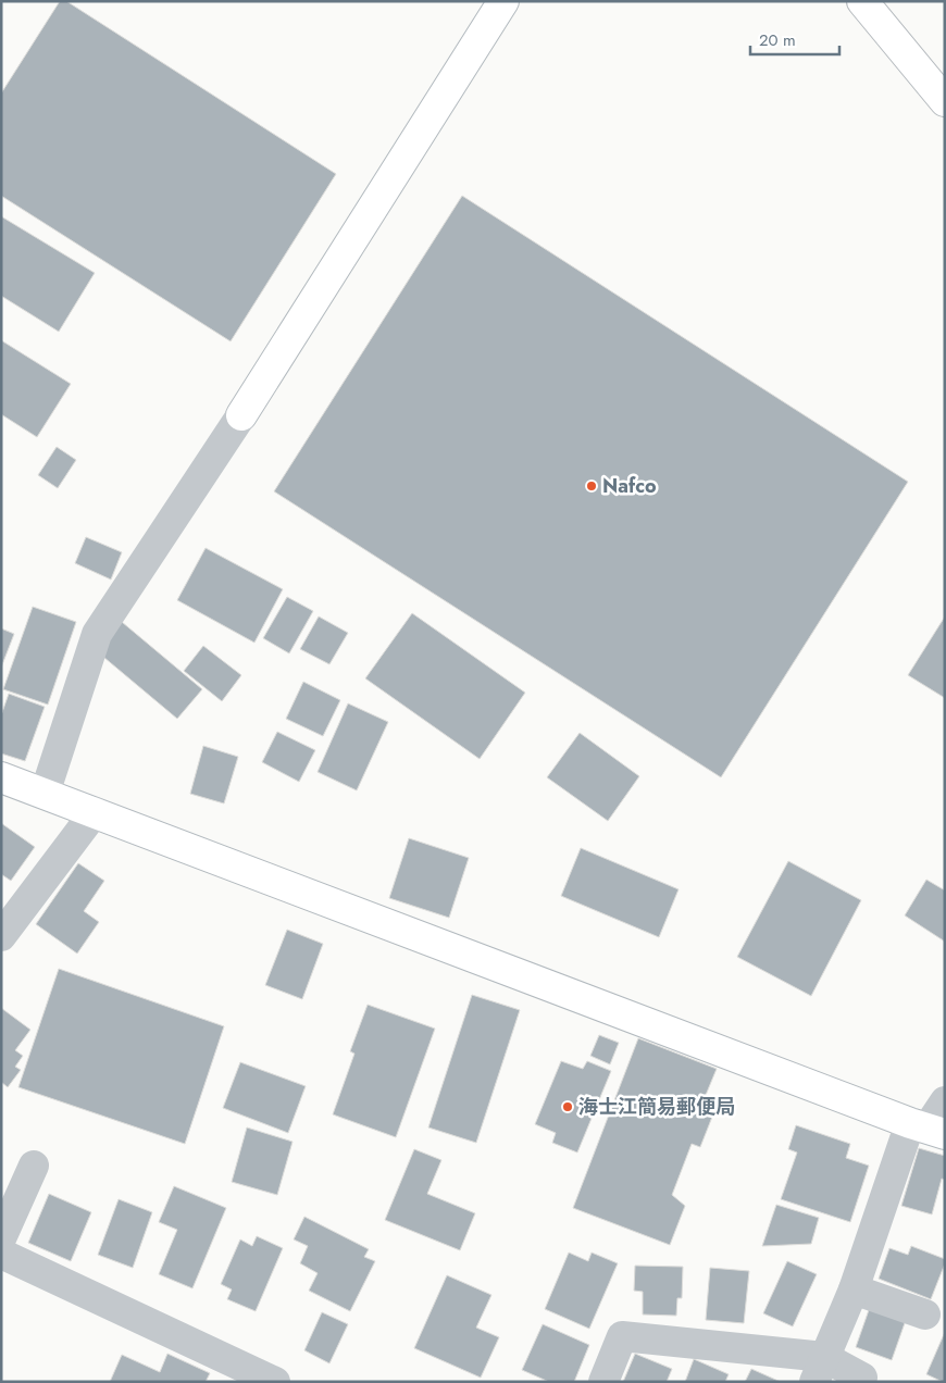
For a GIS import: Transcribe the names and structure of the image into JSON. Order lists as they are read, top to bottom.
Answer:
{
  "places": ["Nafco", "海士江簡易郵便局"],
  "scale_bar": "20 m"
}
